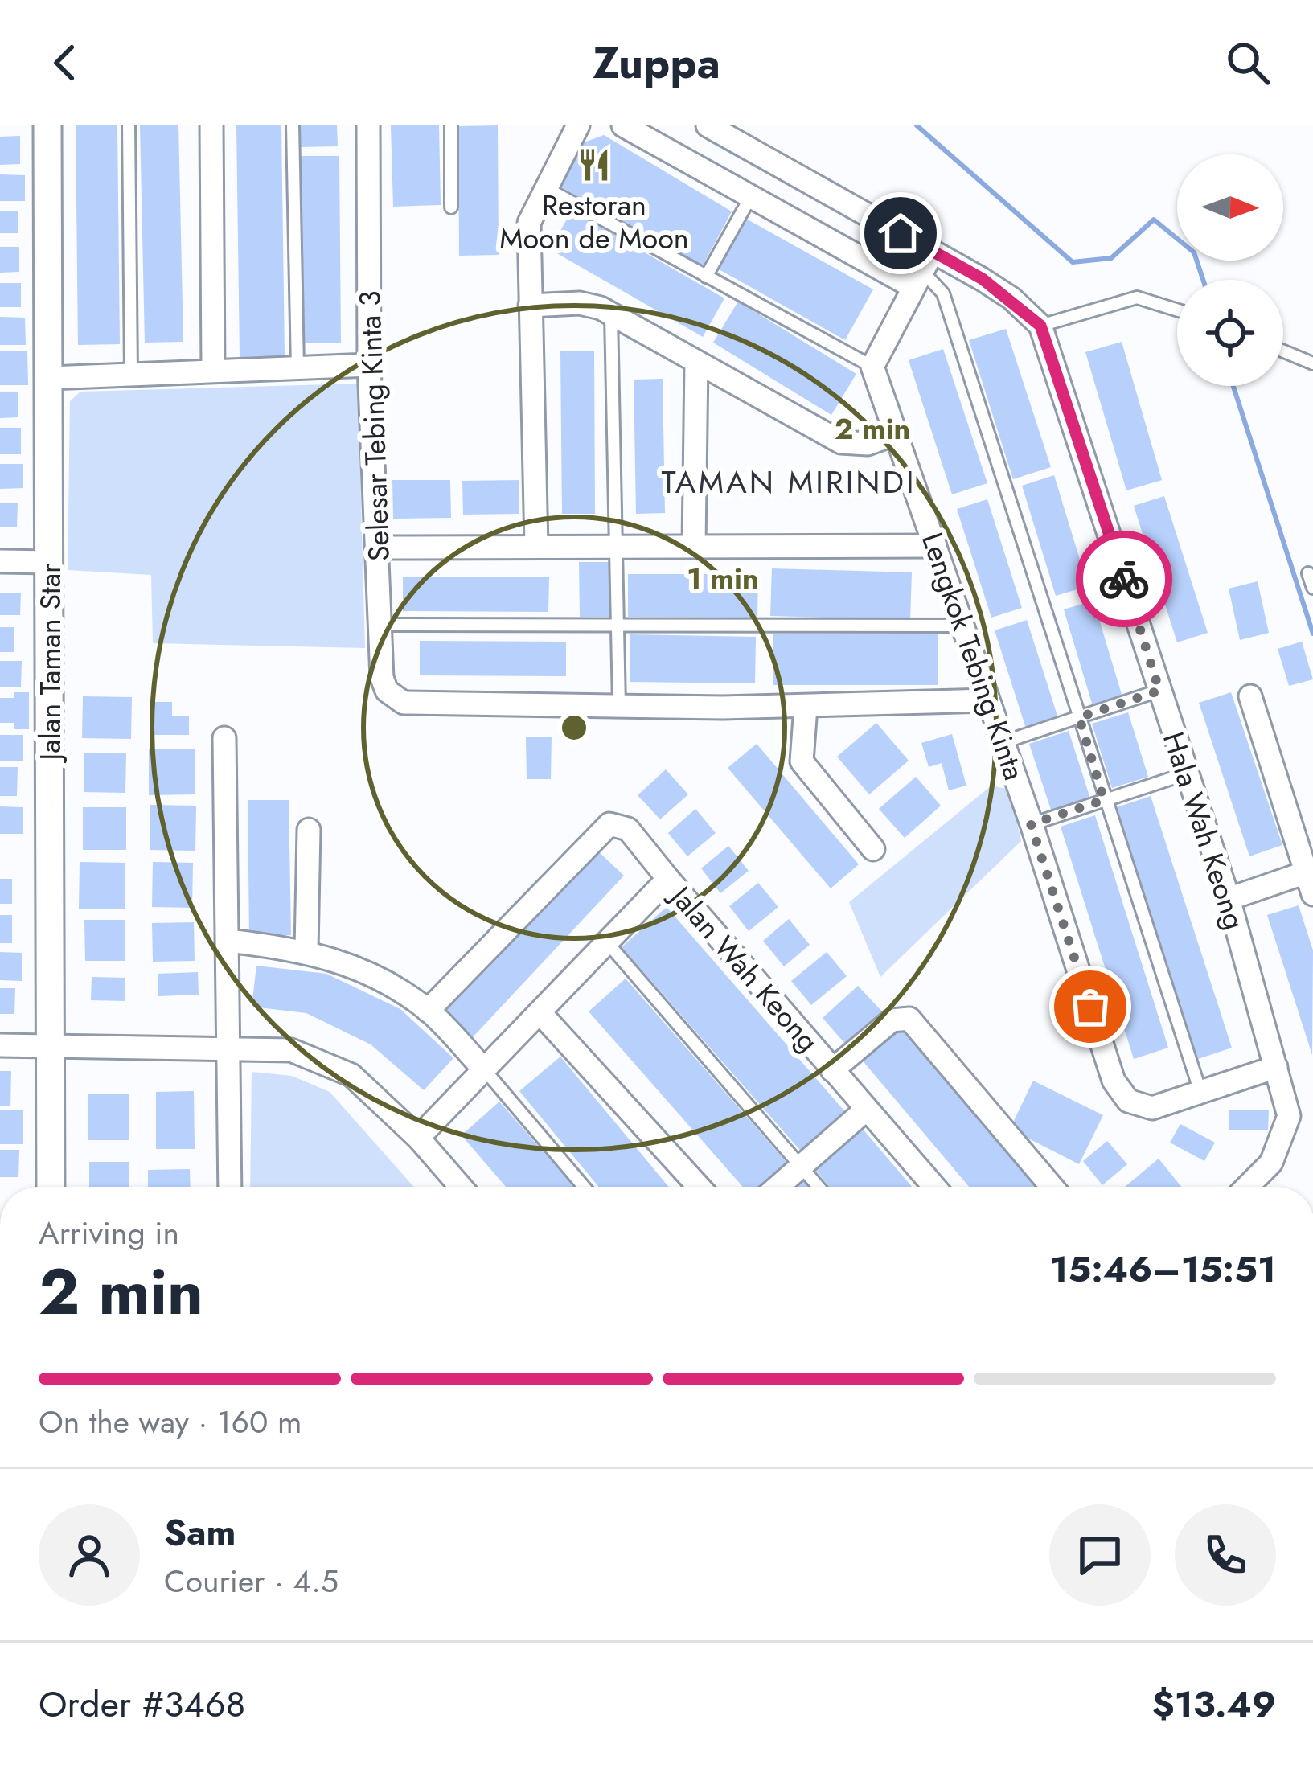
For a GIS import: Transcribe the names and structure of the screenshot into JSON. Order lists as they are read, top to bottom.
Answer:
{
  "streets": {
    "street": [
      "Selesar Tebing Kinta 3",
      "Lengkok Tebing Kinta",
      "Jalan Taman Star",
      "Hala Wah Keong",
      "Jalan Wah Keong"
    ]
  },
  "crossings": [
    ["Lengkok Tebing Kinta", "Hala Wah Keong"]
  ],
  "districts": ["TAMAN MIRINDI"],
  "places": {
    "restaurant": ["Restoran Moon de Moon"]
  },
  "north": "right",
  "page": {
    "header": "Zuppa",
    "heading": ["2 min", "Arriving in", "15:46–15:51"],
    "panel": [
      "Sam",
      "Courier · 4.5",
      "Order #3468",
      "$13.49"
    ],
    "bar": "On the way · 160 m"
  },
  "rings": ["2 min", "1 min"]
}
